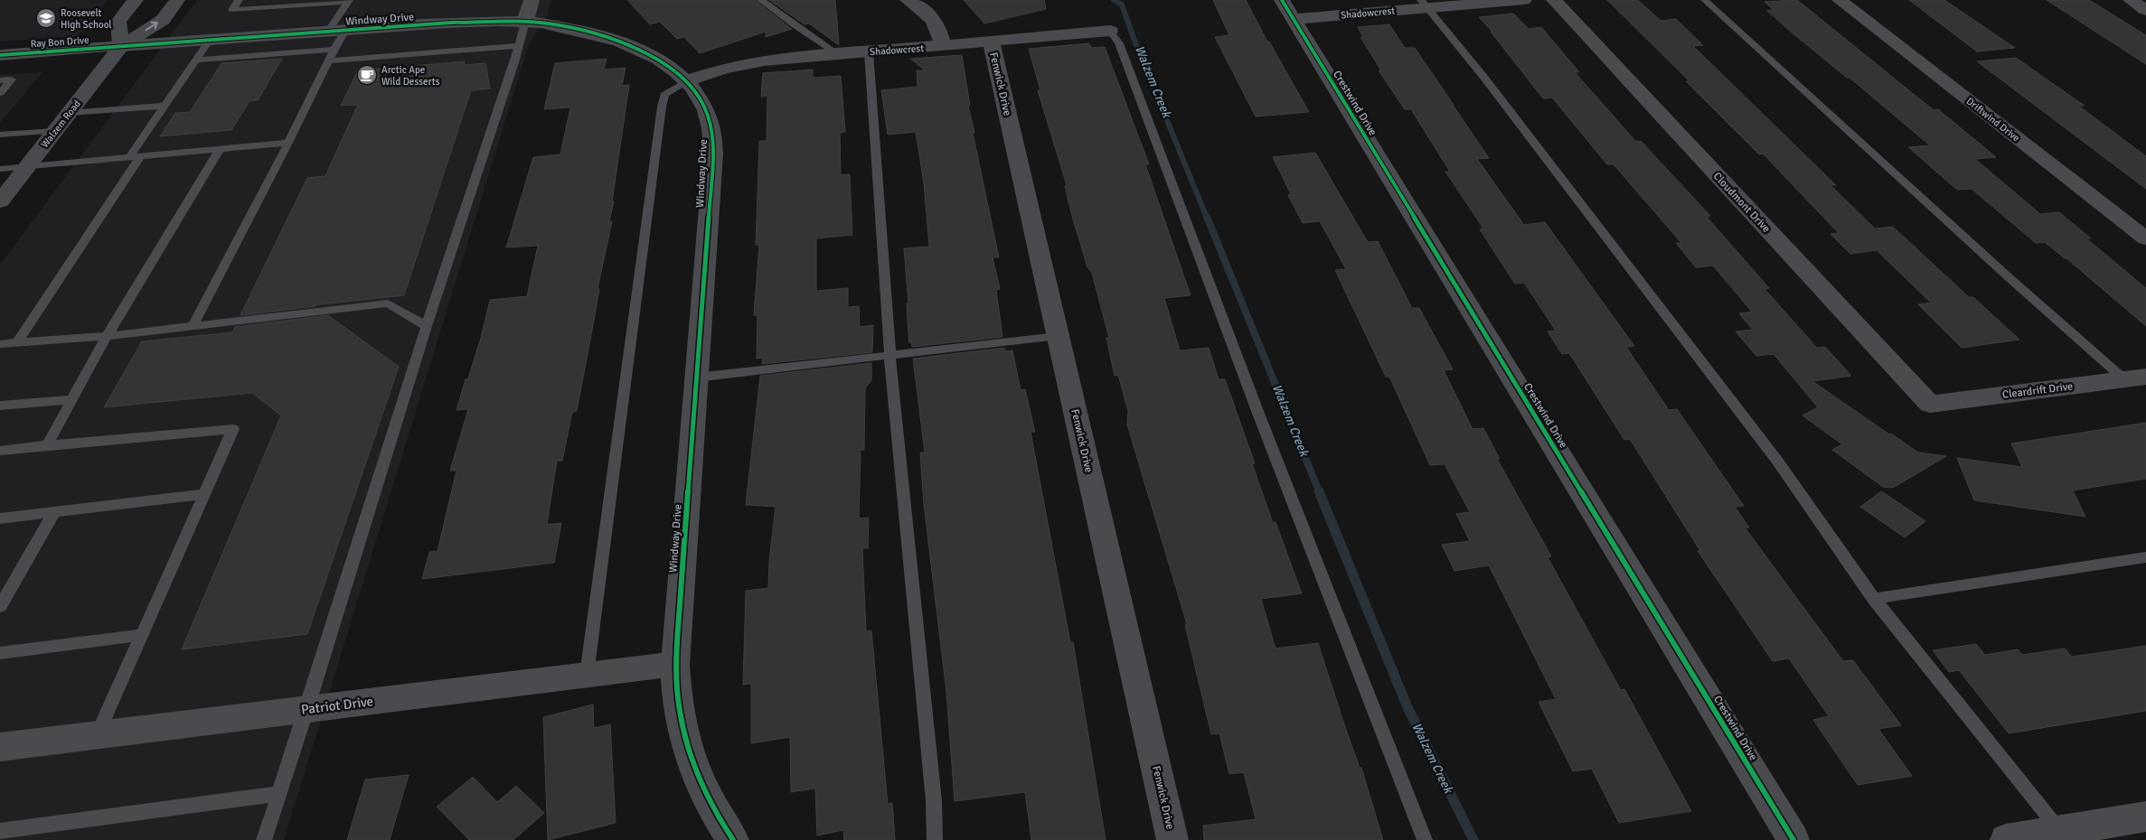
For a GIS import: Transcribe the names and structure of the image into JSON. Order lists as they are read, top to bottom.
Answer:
{
  "streets": {
    "main road": ["Walzem Road"],
    "street": [
      "Shadowcrest",
      "Windway Drive",
      "Ray Bon Drive",
      "Fenwick Drive",
      "Crestwind Drive",
      "Driftwind Drive",
      "Cloudmont Drive",
      "Cleardrift Drive",
      "Patriot Drive"
    ]
  },
  "crossings": [
    ["Shadowcrest", "Windway Drive"],
    ["Shadowcrest", "Fenwick Drive"],
    ["Shadowcrest", "Crestwind Drive"],
    ["Windway Drive", "Ray Bon Drive"],
    ["Windway Drive", "Walzem Road"],
    ["Windway Drive", "Patriot Drive"],
    ["Ray Bon Drive", "Walzem Road"],
    ["Cloudmont Drive", "Cleardrift Drive"]
  ],
  "water": ["Walzem Creek"],
  "places": {
    "school or university": ["Roosevelt High School"],
    "cafe": ["Arctic Ape Wild Desserts"]
  }
}
